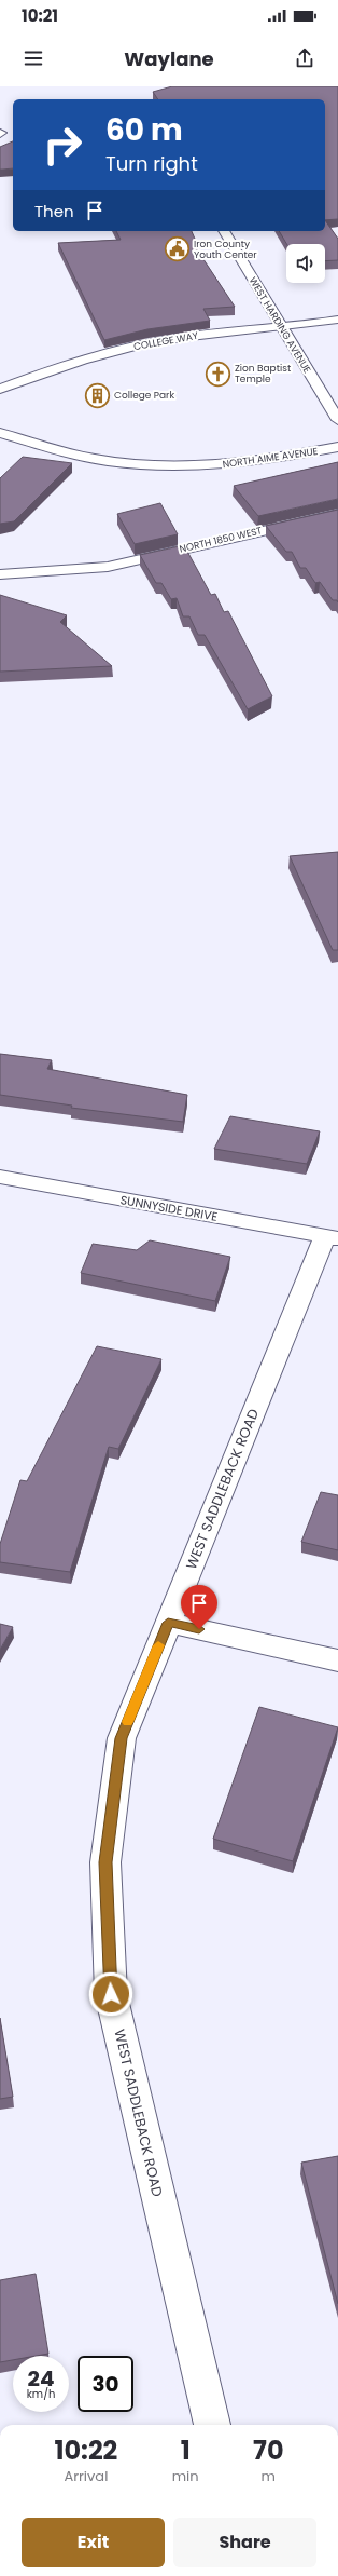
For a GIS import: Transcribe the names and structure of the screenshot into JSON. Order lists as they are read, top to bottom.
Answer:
{
  "streets": {
    "street": [
      "WEST HARDING AVENUE",
      "COLLEGE WAY",
      "NORTH AIME AVENUE",
      "NORTH 1850 WEST",
      "SUNNYSIDE DRIVE",
      "WEST SADDLEBACK ROAD"
    ]
  },
  "crossings": [
    ["WEST HARDING AVENUE", "COLLEGE WAY"],
    ["SUNNYSIDE DRIVE", "WEST SADDLEBACK ROAD"]
  ],
  "places": {
    "public building": ["Iron County Youth Center"],
    "church": ["Zion Baptist Temple"],
    "building": ["College Park"]
  },
  "page": {
    "status": "10:21",
    "header": "Waylane",
    "turn": ["60 m", "Turn right"],
    "then": "Then",
    "speed": "24 km/h",
    "limit": "30",
    "eta": [
      "10:22",
      "Arrival",
      "1",
      "min",
      "70",
      "m"
    ],
    "buttons": ["Exit", "Share"]
  }
}
